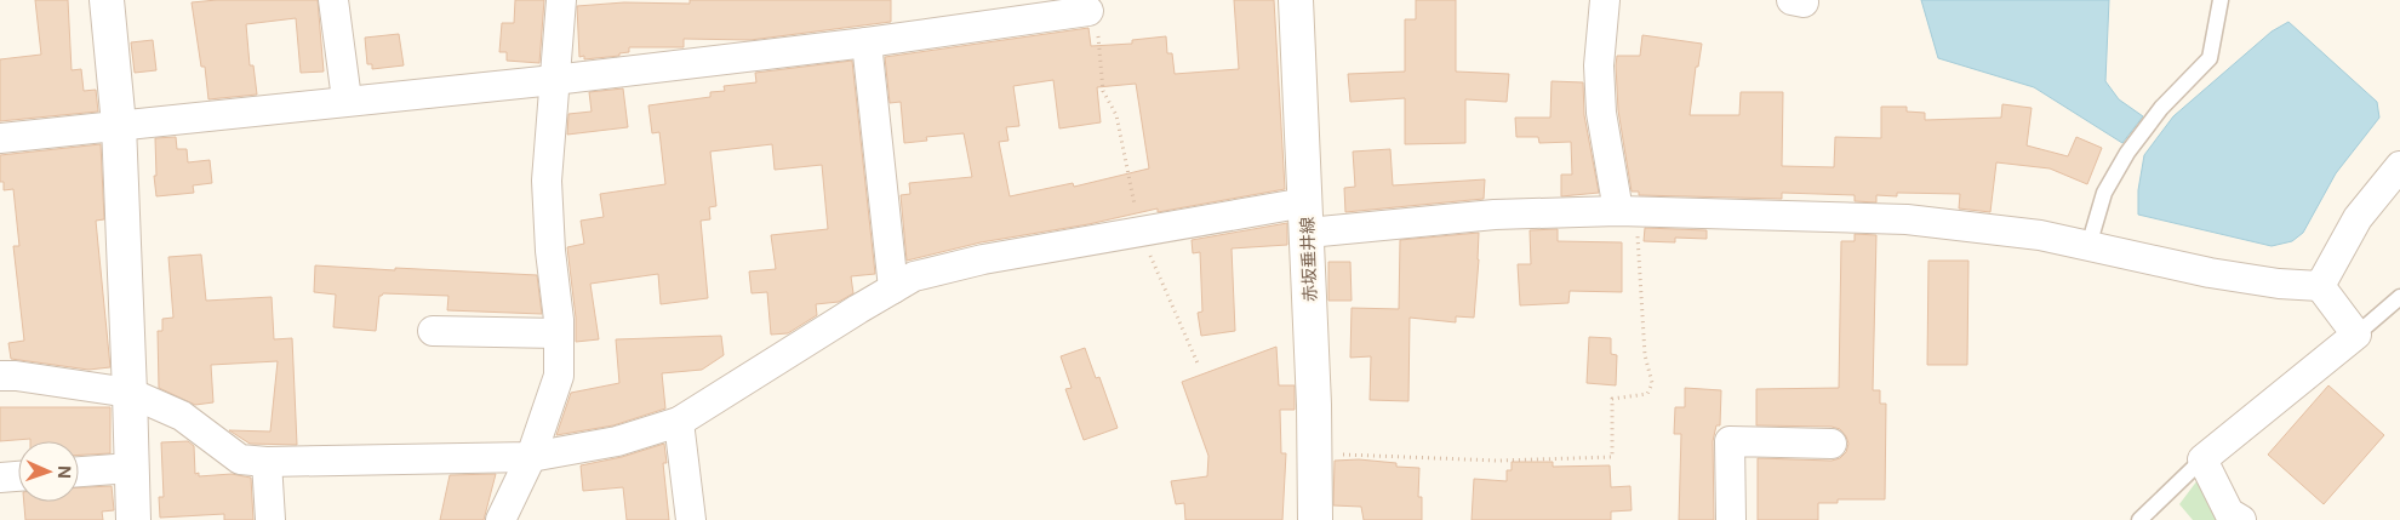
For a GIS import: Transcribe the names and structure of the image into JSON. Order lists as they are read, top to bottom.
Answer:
{
  "streets": {
    "street": ["赤坂垂井線"]
  },
  "north": "right"
}
